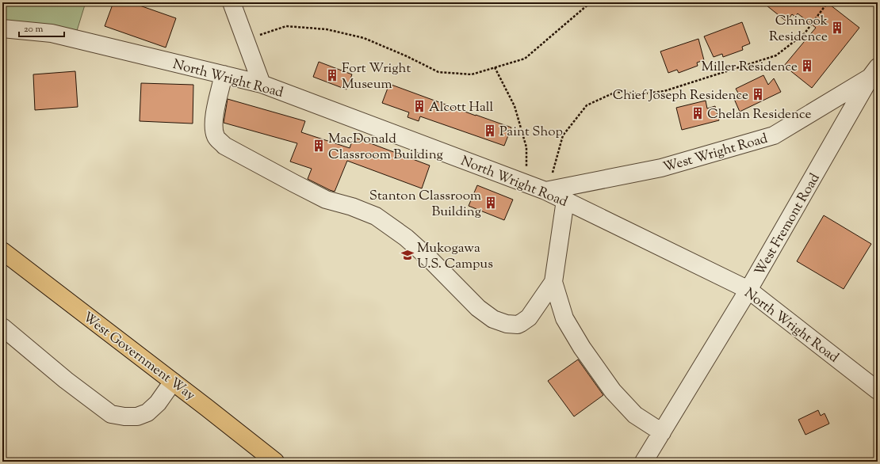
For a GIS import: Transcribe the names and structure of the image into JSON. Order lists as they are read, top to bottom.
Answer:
{
  "streets": {
    "main road": ["West Government Way"],
    "street": ["North Wright Road", "West Wright Road", "West Fremont Road"]
  },
  "crossings": [
    ["North Wright Road", "West Wright Road"],
    ["North Wright Road", "West Fremont Road"],
    ["West Wright Road", "West Fremont Road"]
  ],
  "places": {
    "building": [
      "Chinook Residence",
      "Miller Residence",
      "Fort Wright Museum",
      "Chief Joseph Residence",
      "Alcott Hall",
      "Chelan Residence",
      "Paint Shop",
      "MacDonald Classroom Building",
      "Stanton Classroom Building"
    ],
    "school or university": ["Mukogawa U.S. Campus"]
  },
  "scale_bar": "20 m"
}
